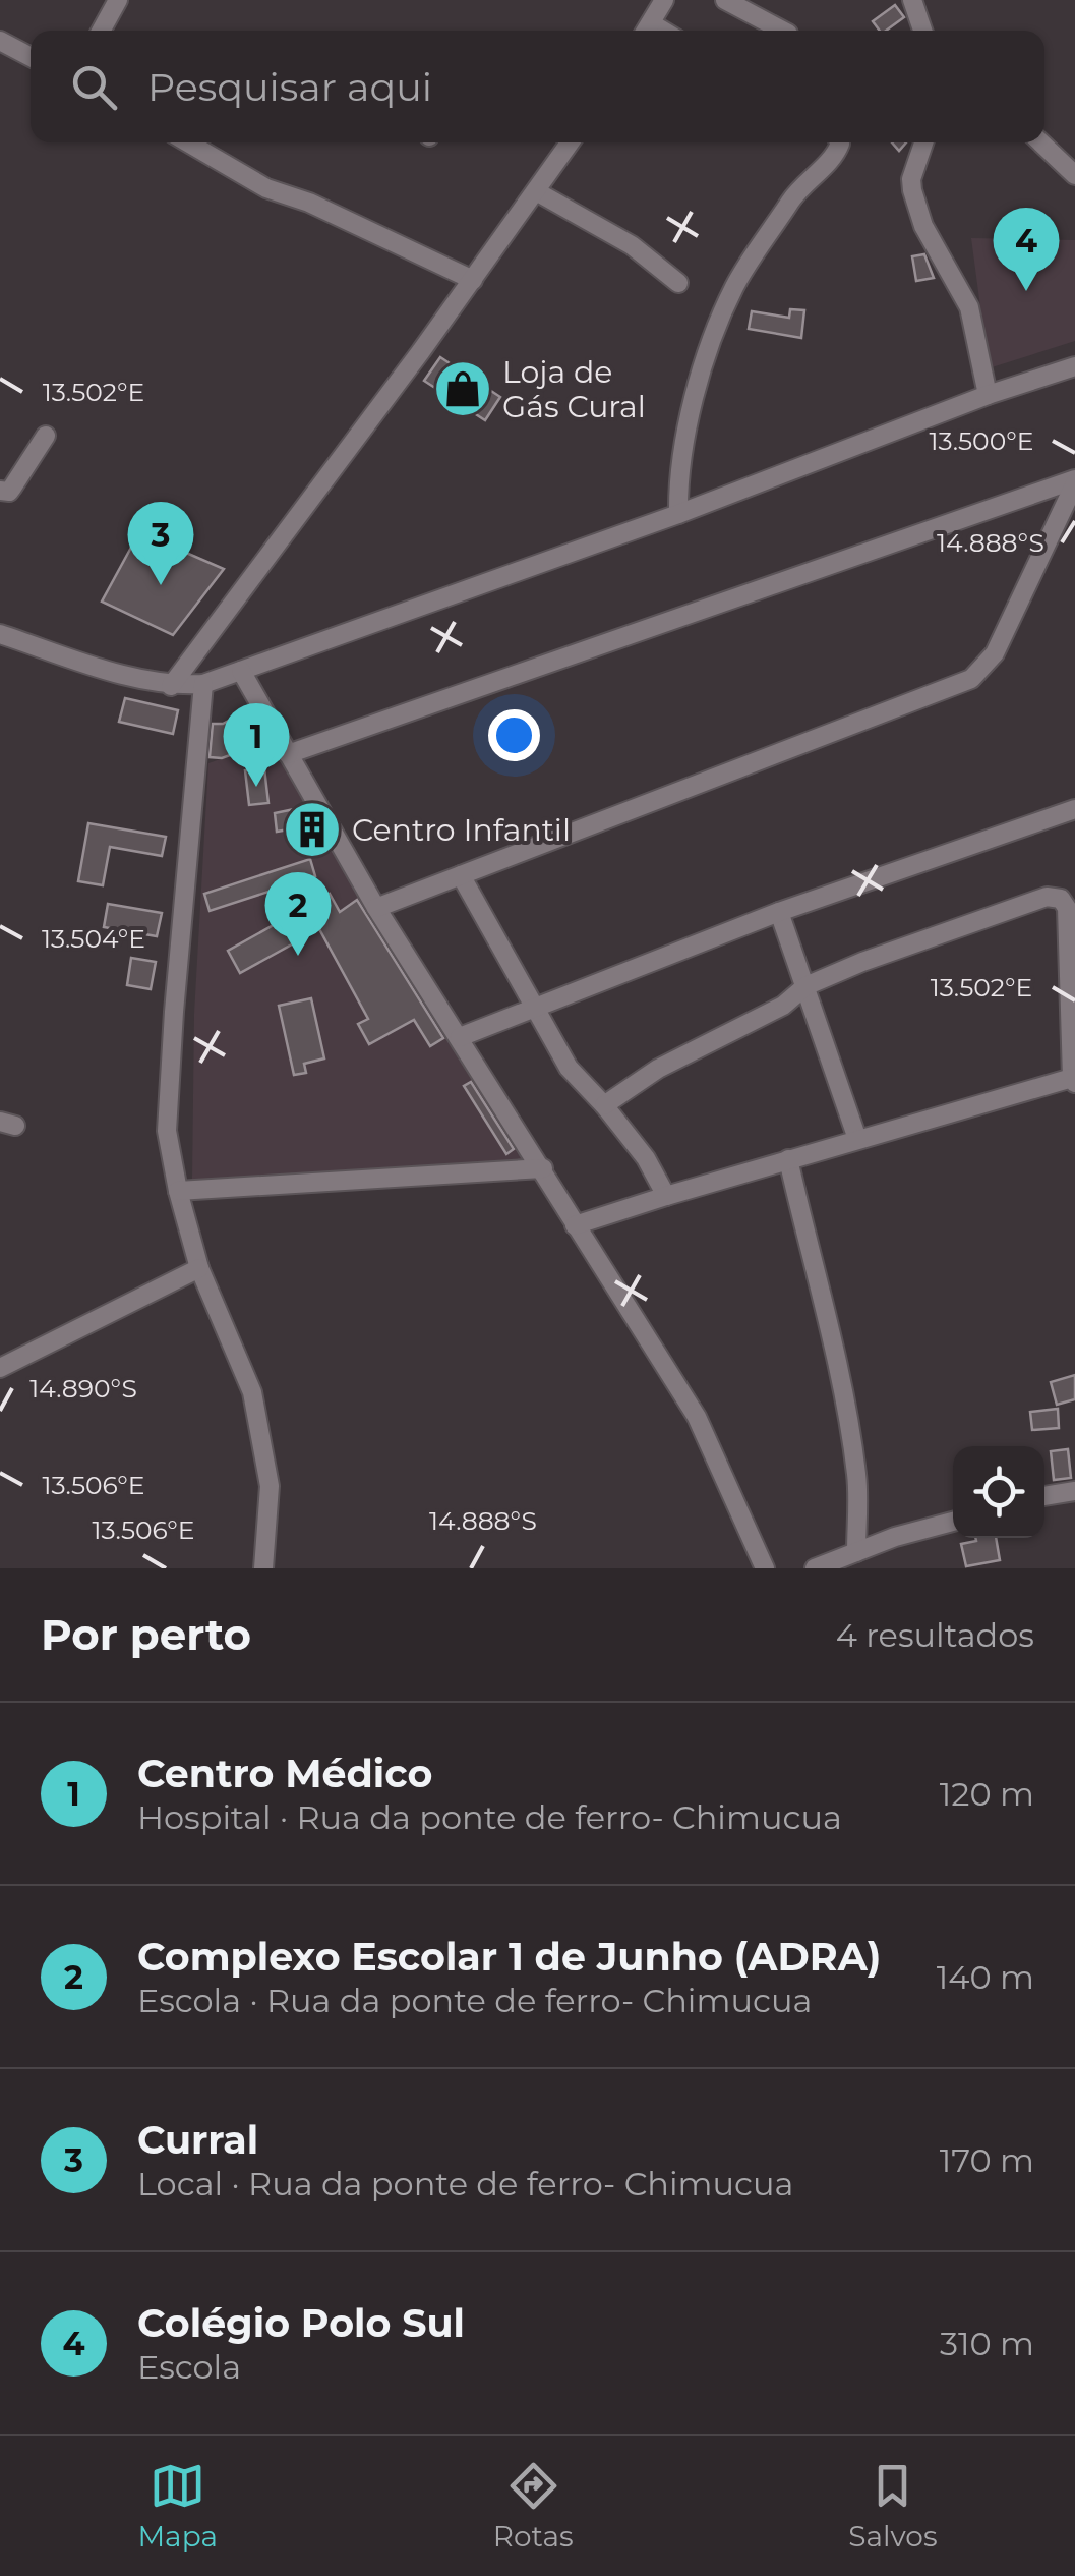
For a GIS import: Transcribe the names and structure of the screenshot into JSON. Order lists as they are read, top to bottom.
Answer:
{
  "places": {
    "shop": ["Loja de Gás Cural"],
    "building": ["Centro Infantil"]
  },
  "page": {
    "search": "Pesquisar aqui",
    "pins": [
      "4",
      "3",
      "1",
      "2"
    ],
    "heading": ["Por perto", "4 resultados"],
    "list": [
      {
        "mark": "1",
        "name": "Centro Médico",
        "note": "Hospital · Rua da ponte de ferro- Chimucua",
        "value": "120 m"
      },
      {
        "mark": "2",
        "name": "Complexo Escolar 1 de Junho (ADRA)",
        "note": "Escola · Rua da ponte de ferro- Chimucua",
        "value": "140 m"
      },
      {
        "mark": "3",
        "name": "Curral",
        "note": "Local · Rua da ponte de ferro- Chimucua",
        "value": "170 m"
      },
      {
        "mark": "4",
        "name": "Colégio Polo Sul",
        "note": "Escola",
        "value": "310 m"
      }
    ],
    "nav": ["Mapa", "Rotas", "Salvos"]
  },
  "coordinates": [
    "13.502°E",
    "13.500°E",
    "14.888°S",
    "13.504°E",
    "14.890°S",
    "13.506°E"
  ]
}
